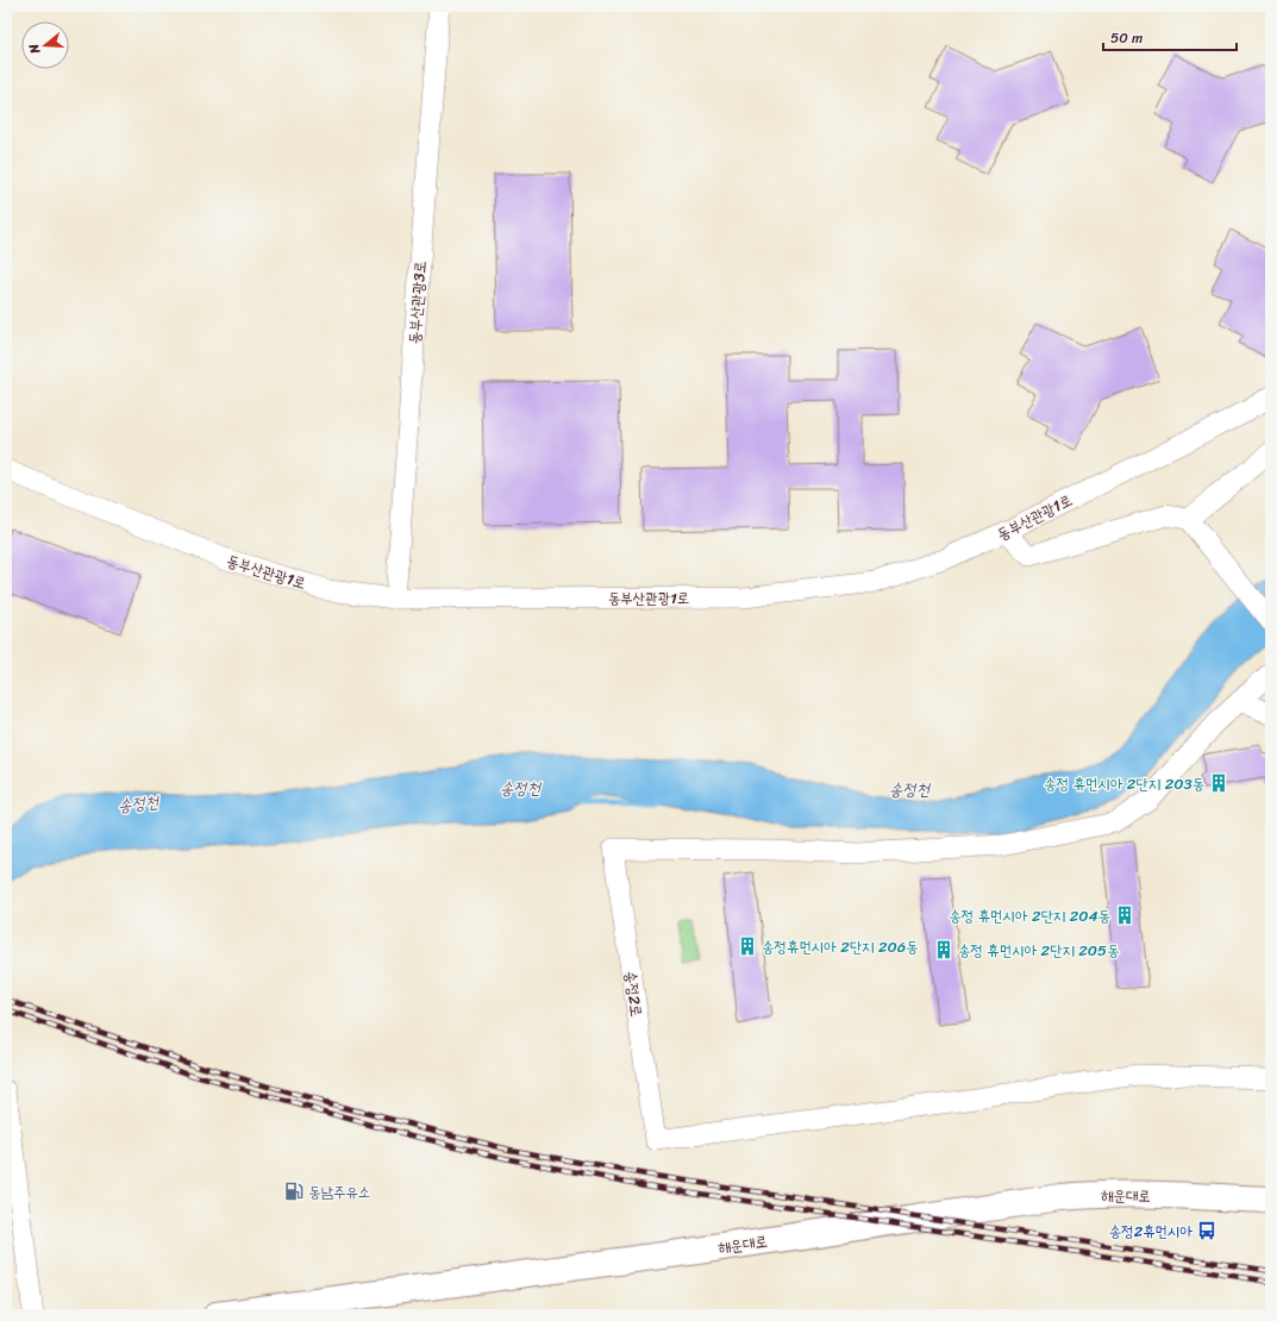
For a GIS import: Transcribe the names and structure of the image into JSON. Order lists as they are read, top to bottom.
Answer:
{
  "streets": {
    "main road": ["해운대로"],
    "street": ["동부산관광3로", "동부산관광1로", "송정2로"]
  },
  "crossings": [
    ["동부산관광3로", "동부산관광1로"]
  ],
  "water": ["송정천"],
  "places": {
    "building": [
      "송정 휴먼시아 2단지 203동",
      "송정 휴먼시아 2단지 204동",
      "송정휴먼시아 2단지 206동",
      "송정 휴먼시아 2단지 205동"
    ],
    "fuel station": ["동남주유소"],
    "bus stop": ["송정2휴먼시아"]
  },
  "scale_bar": "50 m",
  "north": "left"
}
